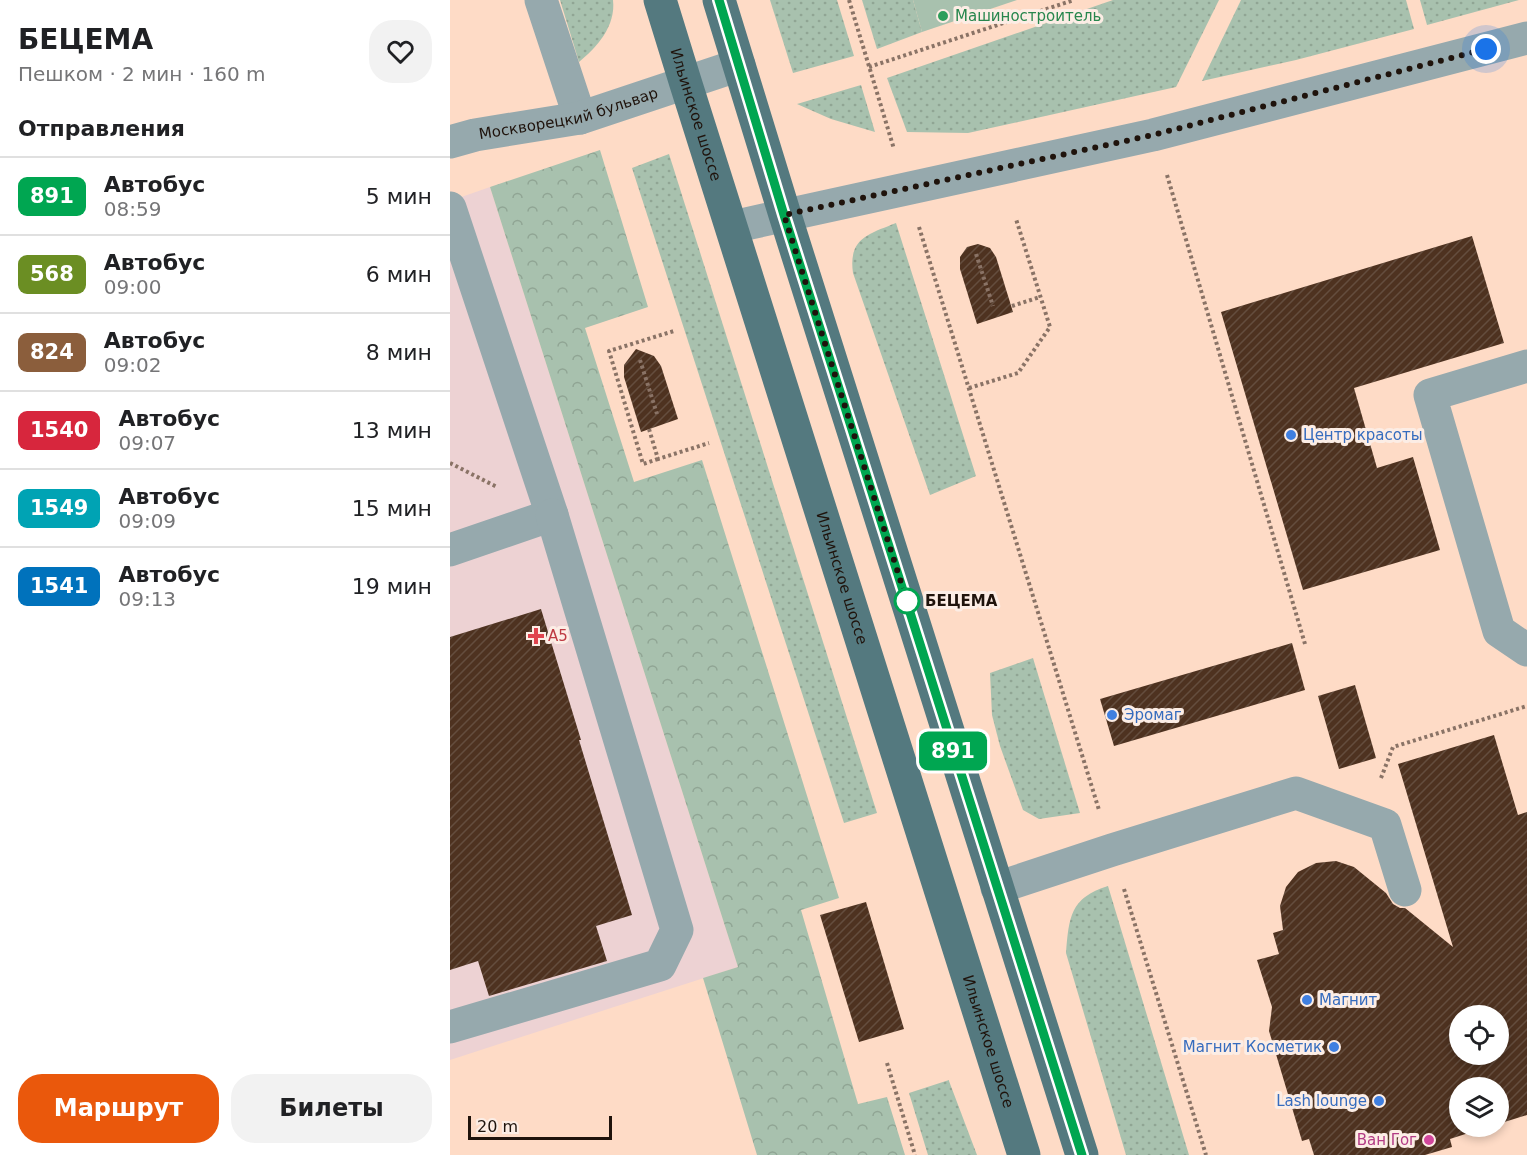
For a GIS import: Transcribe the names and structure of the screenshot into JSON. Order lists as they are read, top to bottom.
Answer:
{
  "streets": {
    "main road": ["Ильинское шоссе"],
    "street": ["Москворецкий бульвар"]
  },
  "crossings": [
    ["Москворецкий бульвар", "Ильинское шоссе"]
  ],
  "places": {
    "other": [
      "Машиностроитель",
      "Центр красоты",
      "БЕЦЕМА",
      "Эромаг",
      "Магнит",
      "Магнит Косметик",
      "Lash lounge",
      "Ван Гог"
    ],
    "health": ["А5"]
  },
  "lines": ["bus line 891"],
  "scale_bar": "20 m",
  "page": {
    "heading": [
      ["БЕЦЕМА", "Пешком · 2 мин · 160 m"],
      "Отправления"
    ],
    "on_map": "891",
    "list": [
      {
        "mark": "891",
        "name": "Автобус",
        "note": "08:59",
        "value": "5 мин"
      },
      {
        "mark": "568",
        "name": "Автобус",
        "note": "09:00",
        "value": "6 мин"
      },
      {
        "mark": "824",
        "name": "Автобус",
        "note": "09:02",
        "value": "8 мин"
      },
      {
        "mark": "1540",
        "name": "Автобус",
        "note": "09:07",
        "value": "13 мин"
      },
      {
        "mark": "1549",
        "name": "Автобус",
        "note": "09:09",
        "value": "15 мин"
      },
      {
        "mark": "1541",
        "name": "Автобус",
        "note": "09:13",
        "value": "19 мин"
      }
    ],
    "buttons": ["Маршрут", "Билеты"],
    "scale": "20 m"
  }
}
